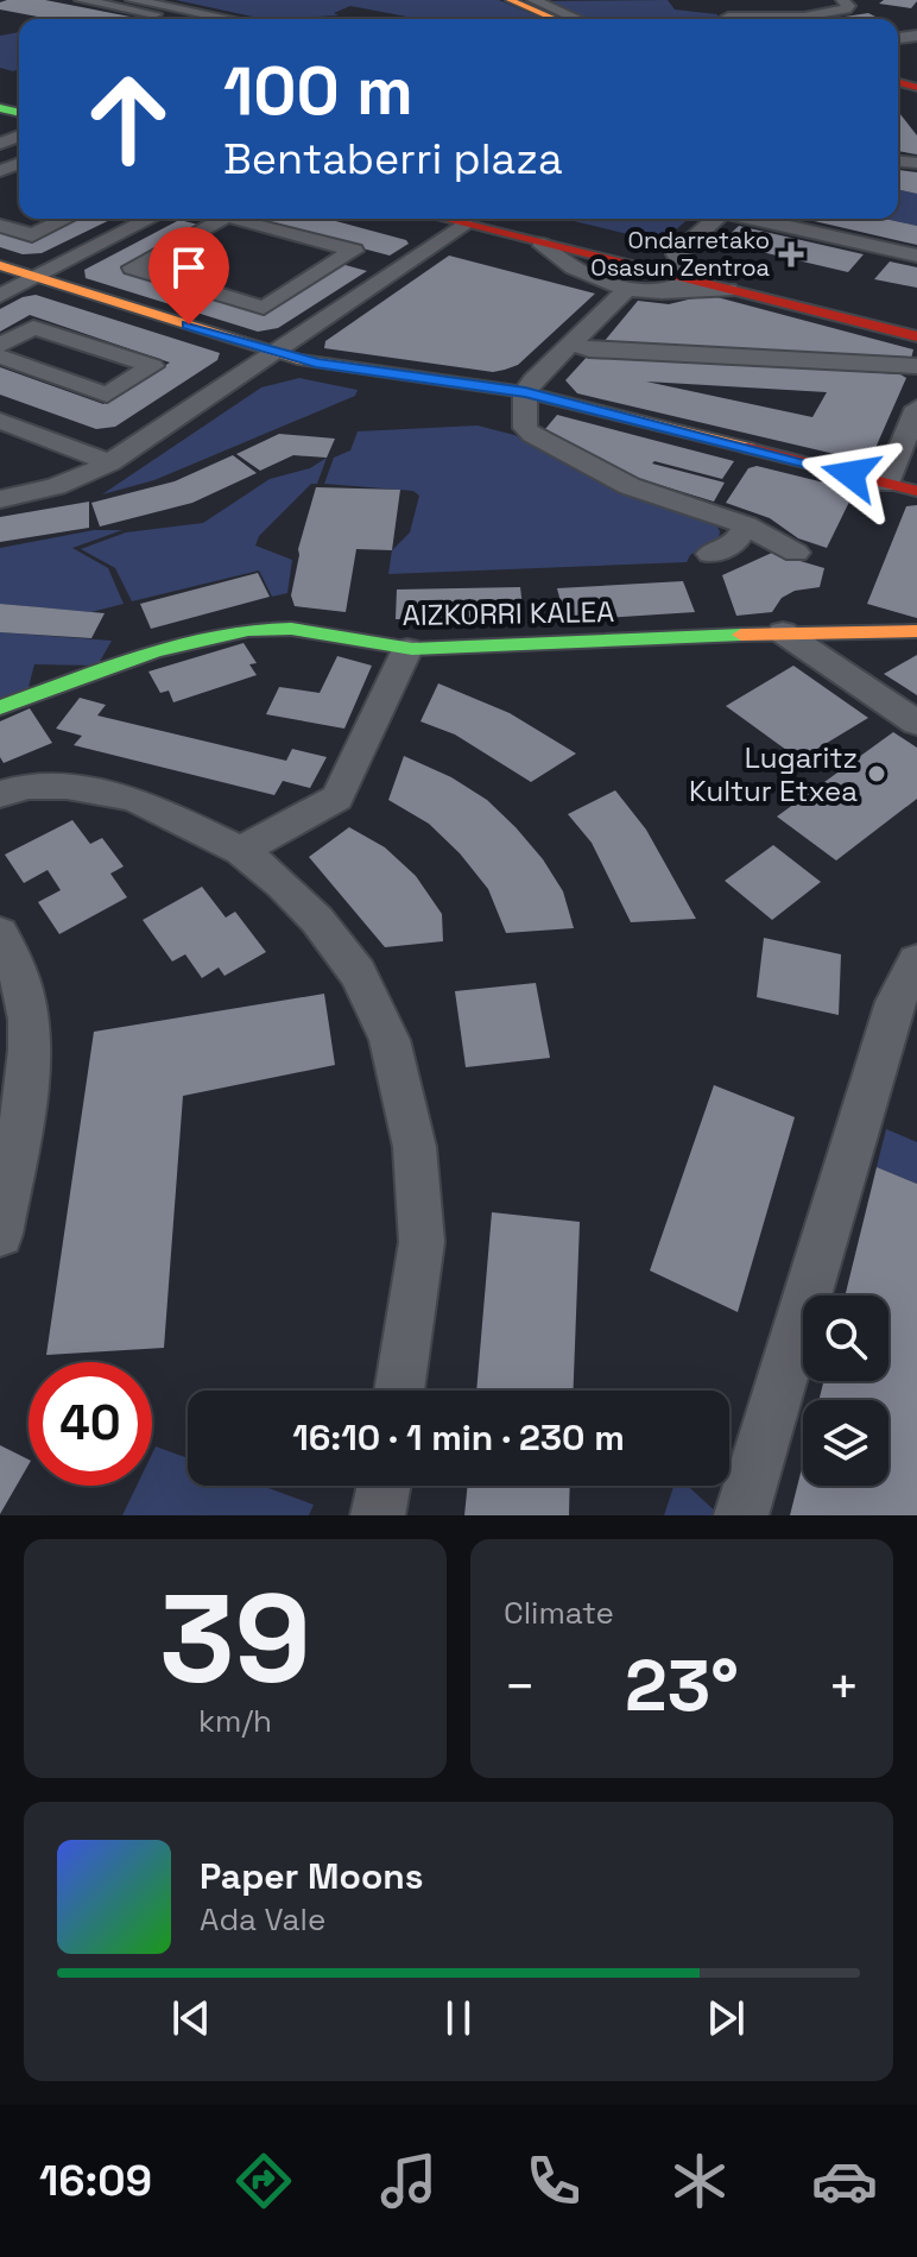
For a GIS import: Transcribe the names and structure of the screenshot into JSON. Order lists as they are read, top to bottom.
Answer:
{
  "streets": {
    "street": ["AIZKORRI KALEA"]
  },
  "places": {
    "health": ["Ondarretako Osasun Zentroa"],
    "other": ["Lugaritz Kultur Etxea"]
  },
  "page": {
    "turn": ["100 m", "Bentaberri plaza"],
    "limit": "40",
    "trip": "16:10 · 1 min · 230 m",
    "tile": [
      ["39", "km/h"],
      "Climate"
    ],
    "heat": ["−", "23°", "+"],
    "song": ["Paper Moons", "Ada Vale"],
    "tabs": "16:09"
  }
}
